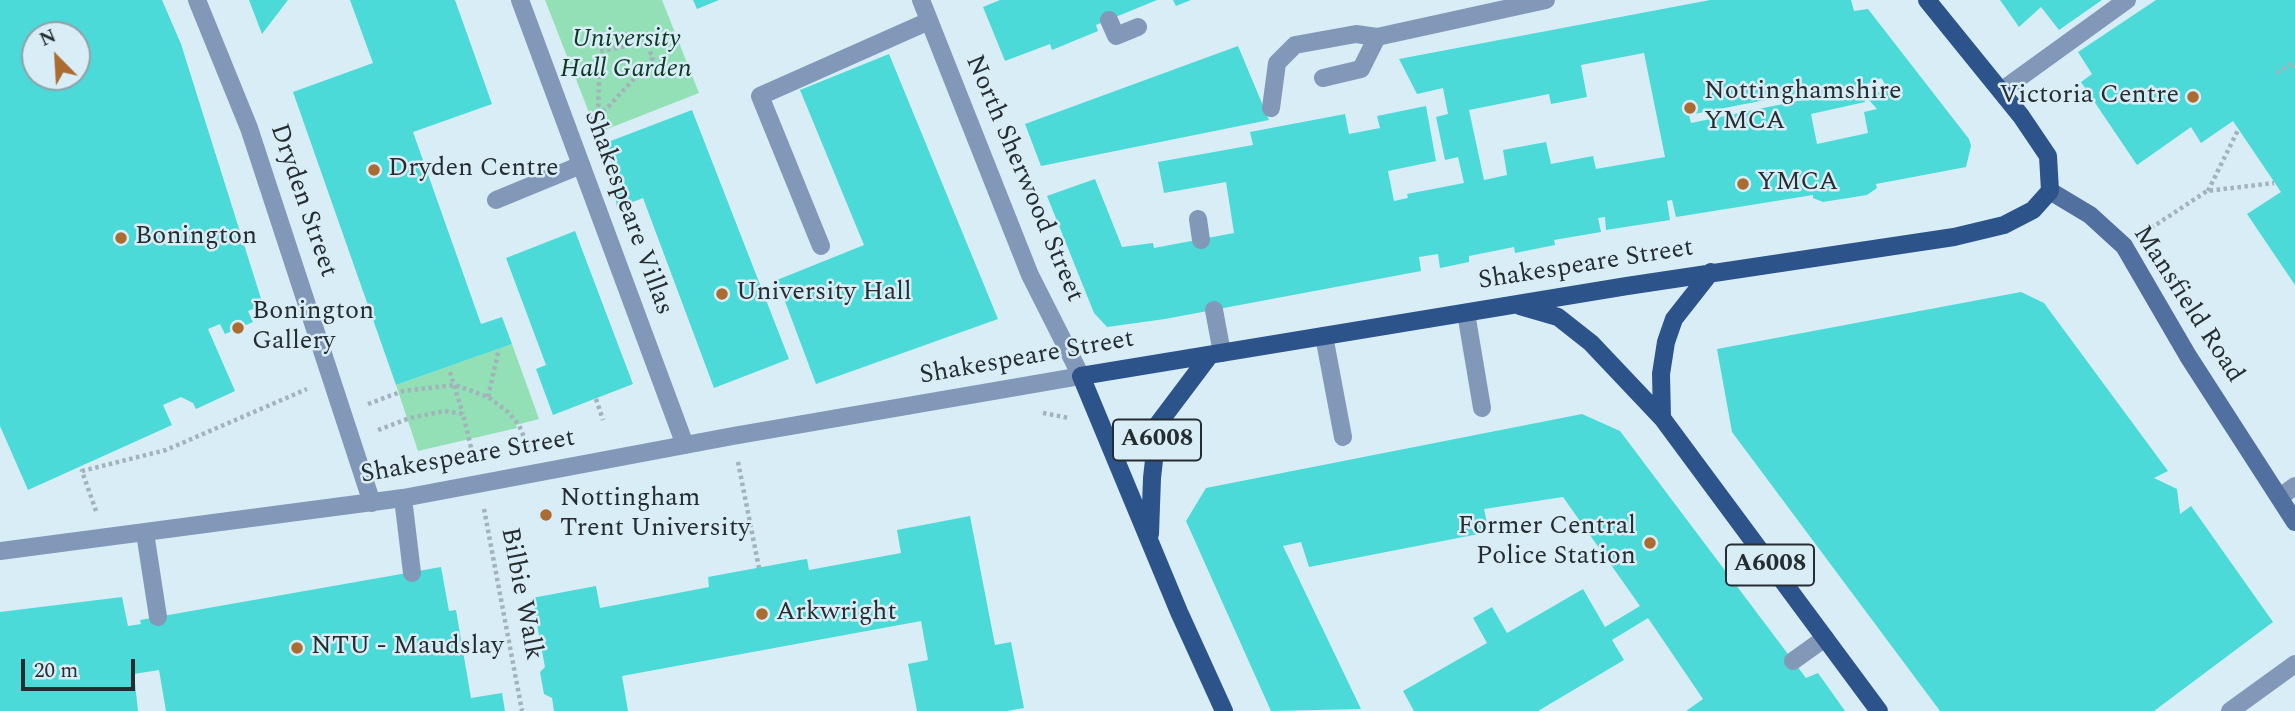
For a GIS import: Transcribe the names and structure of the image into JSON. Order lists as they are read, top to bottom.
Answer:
{
  "streets": {
    "main road": ["Shakespeare Street", "A6008"],
    "street": [
      "North Sherwood Street",
      "Dryden Street",
      "Shakespeare Villas",
      "Mansfield Road"
    ],
    "path": ["Bilbie Walk"]
  },
  "crossings": [
    ["North Sherwood Street", "Shakespeare Street"],
    ["North Sherwood Street", "A6008"],
    ["Dryden Street", "Shakespeare Street"],
    ["Shakespeare Villas", "Shakespeare Street"],
    ["Shakespeare Street", "Mansfield Road"],
    ["Shakespeare Street", "A6008"],
    ["Shakespeare Street", "Bilbie Walk"]
  ],
  "parks": ["University Hall Garden"],
  "places": [
    "Victoria Centre",
    "Nottinghamshire YMCA",
    "Dryden Centre",
    "YMCA",
    "Bonington",
    "University Hall",
    "Bonington Gallery",
    "Nottingham Trent University",
    "Former Central Police Station",
    "Arkwright",
    "NTU - Maudslay"
  ],
  "scale_bar": "20 m",
  "north": "top left"
}
